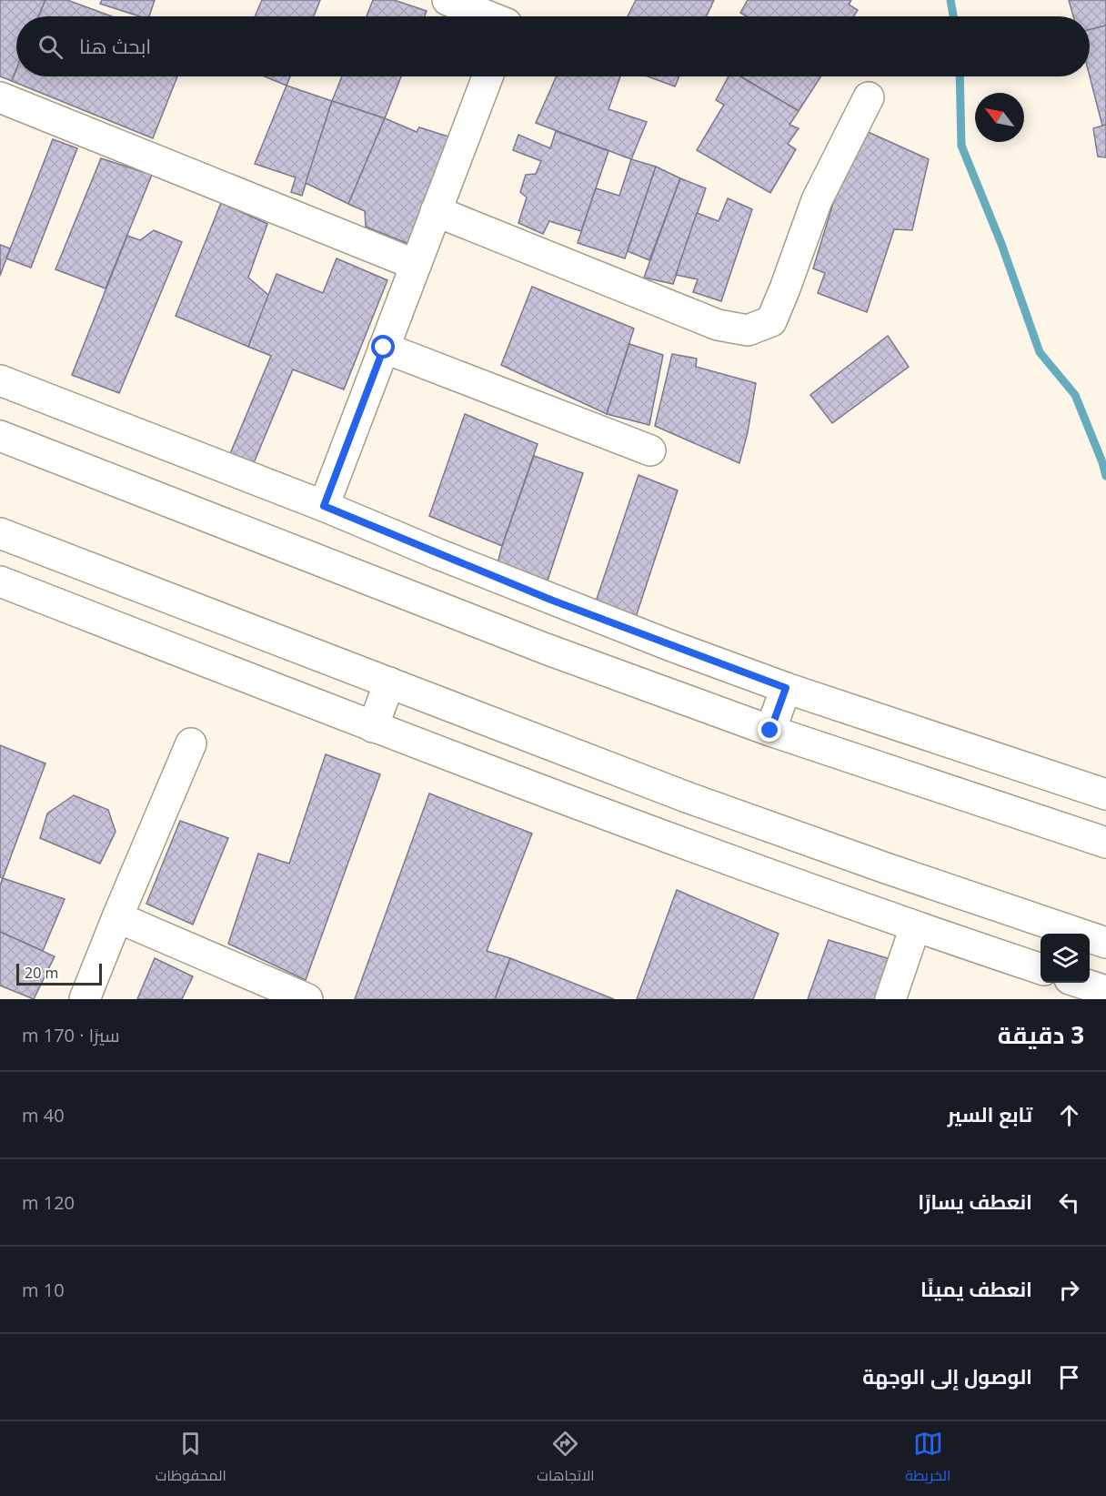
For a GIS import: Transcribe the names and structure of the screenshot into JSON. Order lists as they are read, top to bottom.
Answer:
{
  "scale_bar": "20 m",
  "north": "top left",
  "page": {
    "search": "ابحث هنا",
    "scale": "20 m",
    "heading": ["3 دقيقة", "سيرًا · 170 m"],
    "list": [
      ["تابع السير", "40 m"],
      ["انعطف يسارًا", "120 m"],
      ["انعطف يمينًا", "10 m"],
      "الوصول إلى الوجهة"
    ],
    "nav": ["الخريطة", "الاتجاهات", "المحفوظات"]
  }
}
